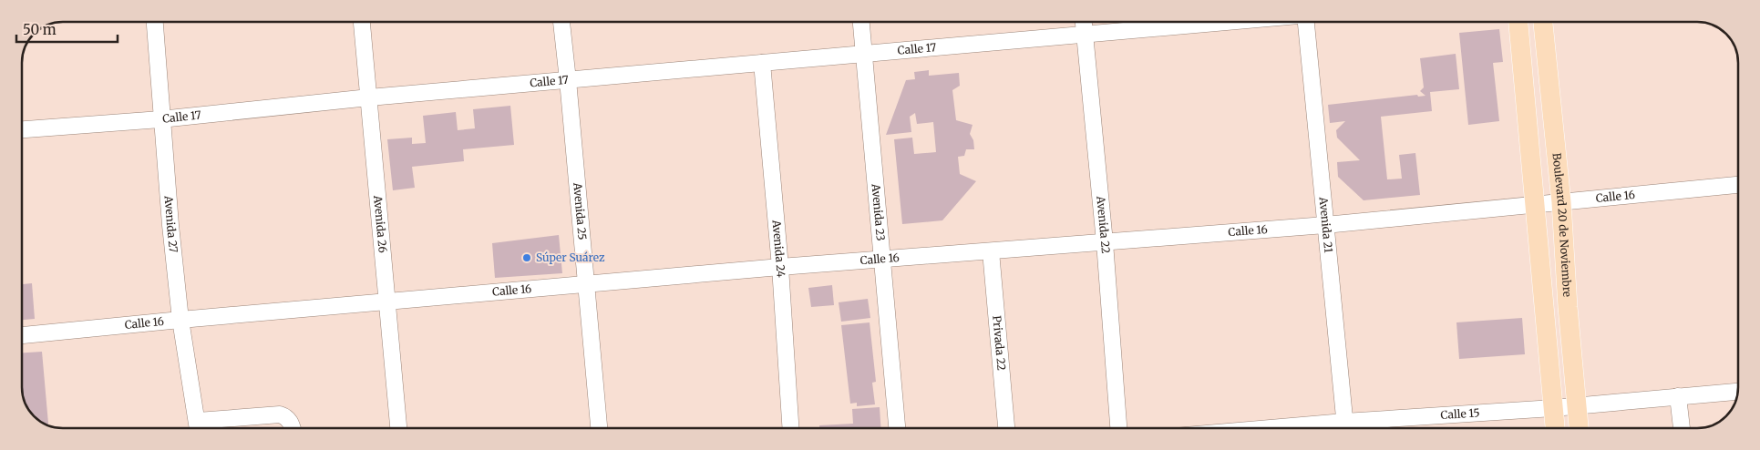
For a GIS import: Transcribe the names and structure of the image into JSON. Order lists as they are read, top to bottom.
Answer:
{
  "streets": {
    "main road": ["Boulevard 20 de Noviembre"],
    "street": [
      "Calle 17",
      "Calle 16",
      "Avenida 25",
      "Avenida 23",
      "Avenida 27",
      "Avenida 26",
      "Avenida 22",
      "Avenida 21",
      "Avenida 24",
      "Privada 22",
      "Calle 15"
    ]
  },
  "crossings": [
    ["Calle 17", "Avenida 25"],
    ["Calle 17", "Avenida 23"],
    ["Calle 17", "Avenida 27"],
    ["Calle 17", "Avenida 26"],
    ["Calle 17", "Avenida 22"],
    ["Calle 17", "Avenida 24"],
    ["Calle 16", "Avenida 25"],
    ["Calle 16", "Avenida 23"],
    ["Calle 16", "Avenida 27"],
    ["Calle 16", "Avenida 26"],
    ["Calle 16", "Avenida 22"],
    ["Calle 16", "Avenida 21"],
    ["Calle 16", "Boulevard 20 de Noviembre"],
    ["Calle 16", "Avenida 24"],
    ["Calle 16", "Privada 22"],
    ["Boulevard 20 de Noviembre", "Calle 15"]
  ],
  "places": ["Súper Suárez"],
  "scale_bar": "50 m"
}
